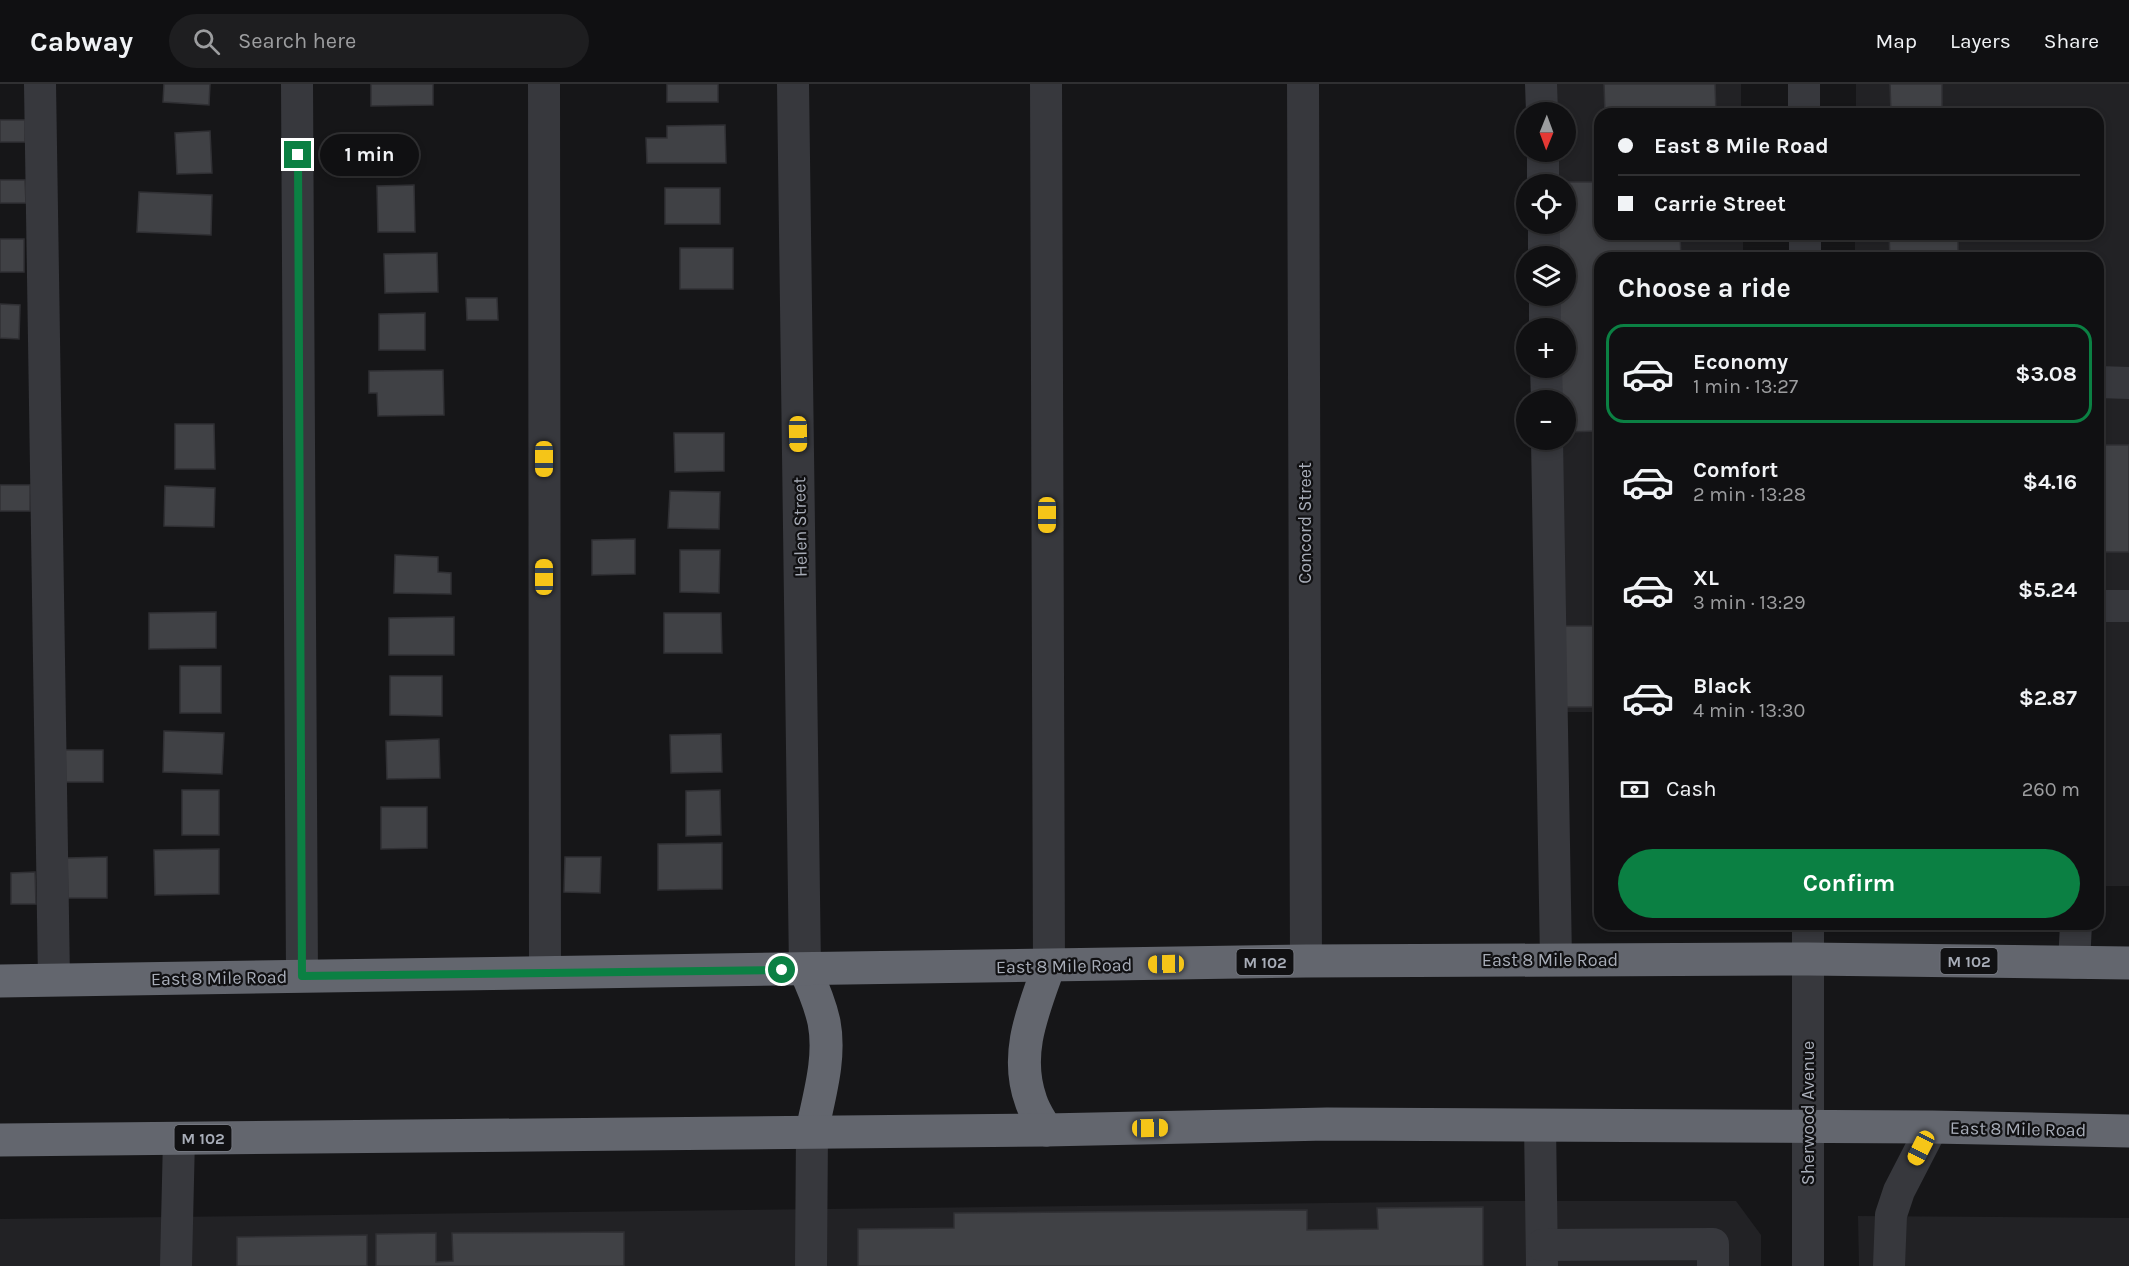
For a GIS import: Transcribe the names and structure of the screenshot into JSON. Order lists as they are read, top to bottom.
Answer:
{
  "streets": {
    "highway": ["East 8 Mile Road", "M 102"],
    "street": ["Concord Street", "Helen Street", "Sherwood Avenue"]
  },
  "crossings": [
    ["Concord Street", "East 8 Mile Road"],
    ["Helen Street", "East 8 Mile Road"],
    ["East 8 Mile Road", "Sherwood Avenue"]
  ],
  "north": "bottom",
  "page": {
    "header": "Cabway",
    "search": "Search here",
    "nav": ["Map", "Layers", "Share"],
    "map_buttons": ["+", "−"],
    "banner": ["East 8 Mile Road", "Carrie Street"],
    "bubble": "1 min",
    "heading": "Choose a ride",
    "list": [
      {
        "name": "Economy",
        "note": "1 min · 13:27",
        "value": "$3.08"
      },
      {
        "name": "Comfort",
        "note": "2 min · 13:28",
        "value": "$4.16"
      },
      {
        "name": "XL",
        "note": "3 min · 13:29",
        "value": "$5.24"
      },
      {
        "name": "Black",
        "note": "4 min · 13:30",
        "value": "$2.87"
      }
    ],
    "pay": ["Cash", "260 m"],
    "buttons": "Confirm"
  }
}
